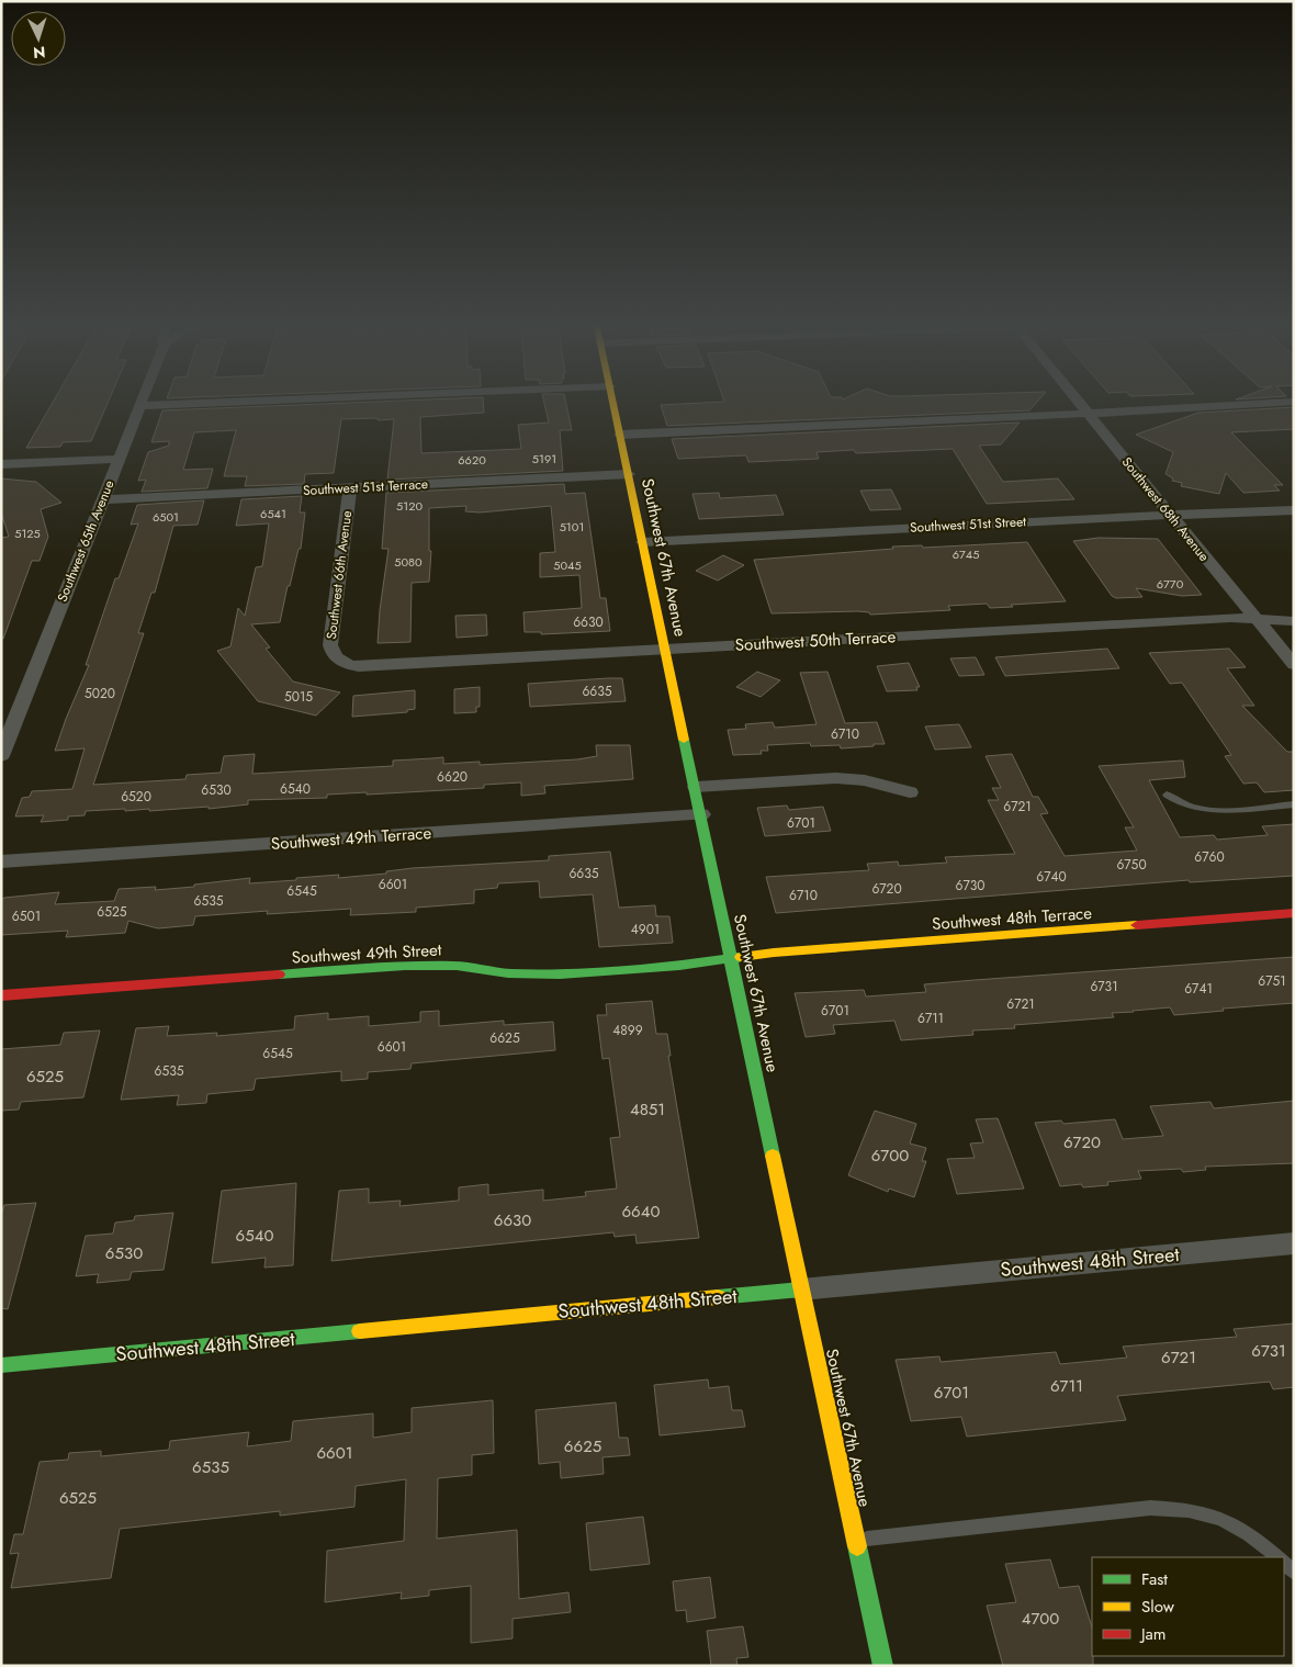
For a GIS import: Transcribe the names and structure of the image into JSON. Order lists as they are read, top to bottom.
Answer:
{
  "streets": {
    "main road": [
      "Southwest 67th Avenue",
      "Southwest 48th Terrace",
      "Southwest 49th Street",
      "Southwest 48th Street"
    ],
    "street": [
      "Southwest 51st Terrace",
      "Southwest 68th Avenue",
      "Southwest 51st Street",
      "Southwest 65th Avenue",
      "Southwest 66th Avenue",
      "Southwest 50th Terrace",
      "Southwest 49th Terrace"
    ]
  },
  "crossings": [
    ["Southwest 51st Terrace", "Southwest 65th Avenue"],
    ["Southwest 51st Terrace", "Southwest 67th Avenue"],
    ["Southwest 51st Terrace", "Southwest 66th Avenue"],
    ["Southwest 68th Avenue", "Southwest 51st Street"],
    ["Southwest 68th Avenue", "Southwest 50th Terrace"],
    ["Southwest 51st Street", "Southwest 67th Avenue"],
    ["Southwest 67th Avenue", "Southwest 50th Terrace"],
    ["Southwest 67th Avenue", "Southwest 49th Terrace"],
    ["Southwest 67th Avenue", "Southwest 48th Terrace"],
    ["Southwest 67th Avenue", "Southwest 49th Street"],
    ["Southwest 67th Avenue", "Southwest 48th Street"],
    ["Southwest 66th Avenue", "Southwest 50th Terrace"],
    ["Southwest 48th Terrace", "Southwest 49th Street"]
  ],
  "house_numbers": [
    "5191",
    "6620",
    "5120",
    "6541",
    "6501",
    "5101",
    "5125",
    "6745",
    "5080",
    "5045",
    "6770",
    "6630",
    "6635",
    "5020",
    "5015",
    "6710",
    "6620",
    "6540",
    "6530",
    "6520",
    "6721",
    "6701",
    "6760",
    "6750",
    "6635",
    "6740",
    "6601",
    "6730",
    "6720",
    "6545",
    "6710",
    "6535",
    "6525",
    "6501",
    "4901",
    "6751",
    "6731",
    "6741",
    "6721",
    "6701",
    "6711",
    "4899",
    "6625",
    "6601",
    "6545",
    "6535",
    "6525",
    "4851",
    "6720",
    "6700",
    "6640",
    "6630",
    "6540",
    "6530",
    "6731",
    "6721",
    "6711",
    "6701",
    "6625",
    "6601",
    "6535",
    "6525",
    "4700"
  ],
  "legend": ["Fast", "Slow", "Jam"],
  "north": "bottom"
}
